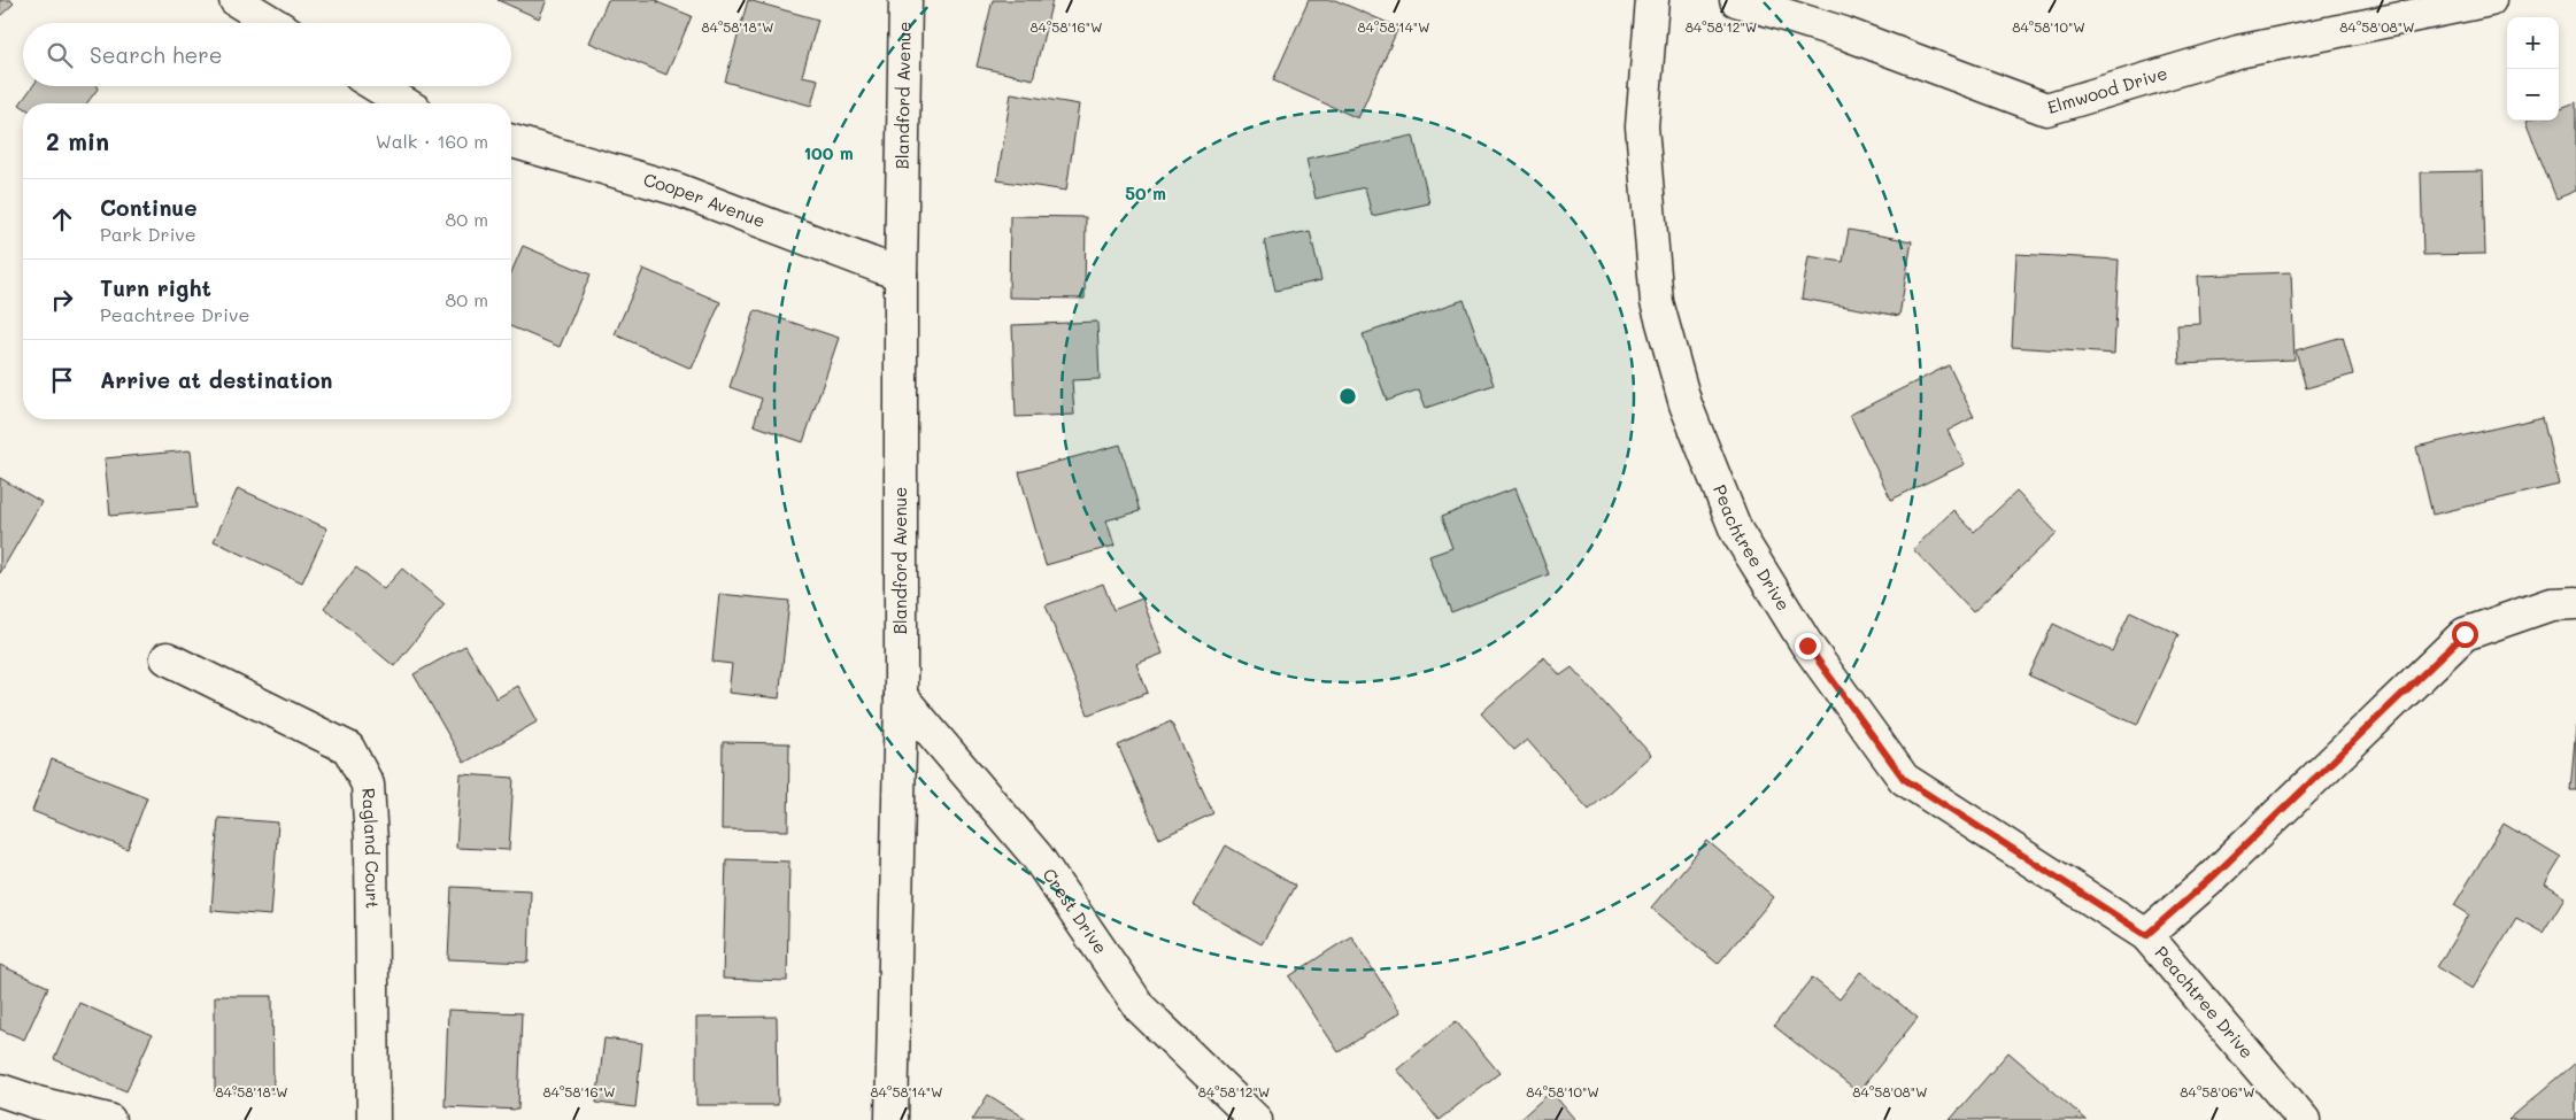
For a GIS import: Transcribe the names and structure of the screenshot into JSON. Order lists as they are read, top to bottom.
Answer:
{
  "streets": {
    "street": [
      "Elmwood Drive",
      "Blandford Avenue",
      "Cooper Avenue",
      "Peachtree Drive",
      "Ragland Court",
      "Crest Drive"
    ]
  },
  "crossings": [
    ["Blandford Avenue", "Cooper Avenue"],
    ["Blandford Avenue", "Crest Drive"]
  ],
  "page": {
    "map_buttons": ["+", "−"],
    "search": "Search here",
    "heading": ["2 min", "Walk · 160 m"],
    "list": [
      ["Continue", "Park Drive", "80 m"],
      ["Turn right", "Peachtree Drive", "80 m"],
      "Arrive at destination"
    ]
  },
  "coordinates": [
    "84°58'18\"W",
    "84°58'16\"W",
    "84°58'14\"W",
    "84°58'12\"W",
    "84°58'10\"W",
    "84°58'08\"W",
    "84°58'06\"W"
  ],
  "rings": ["100 m", "50 m"]
}
